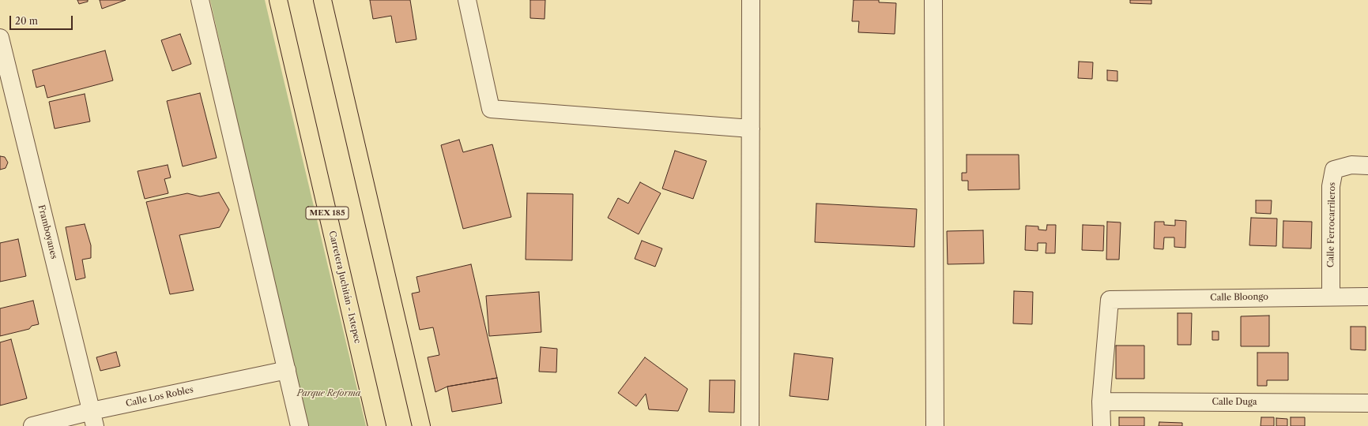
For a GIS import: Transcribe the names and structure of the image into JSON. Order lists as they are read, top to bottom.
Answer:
{
  "streets": {
    "main road": ["MEX 185", "Carretera Juchitán - Ixtepec"],
    "street": [
      "Calle Ferrocarrileros",
      "Framboyanes",
      "Calle Bloongo",
      "Calle Los Robles",
      "Calle Duga"
    ]
  },
  "crossings": [
    ["Calle Ferrocarrileros", "Calle Bloongo"],
    ["Framboyanes", "Calle Los Robles"],
    ["Calle Bloongo", "Calle Duga"]
  ],
  "parks": ["Parque Reforma"],
  "scale_bar": "20 m"
}
